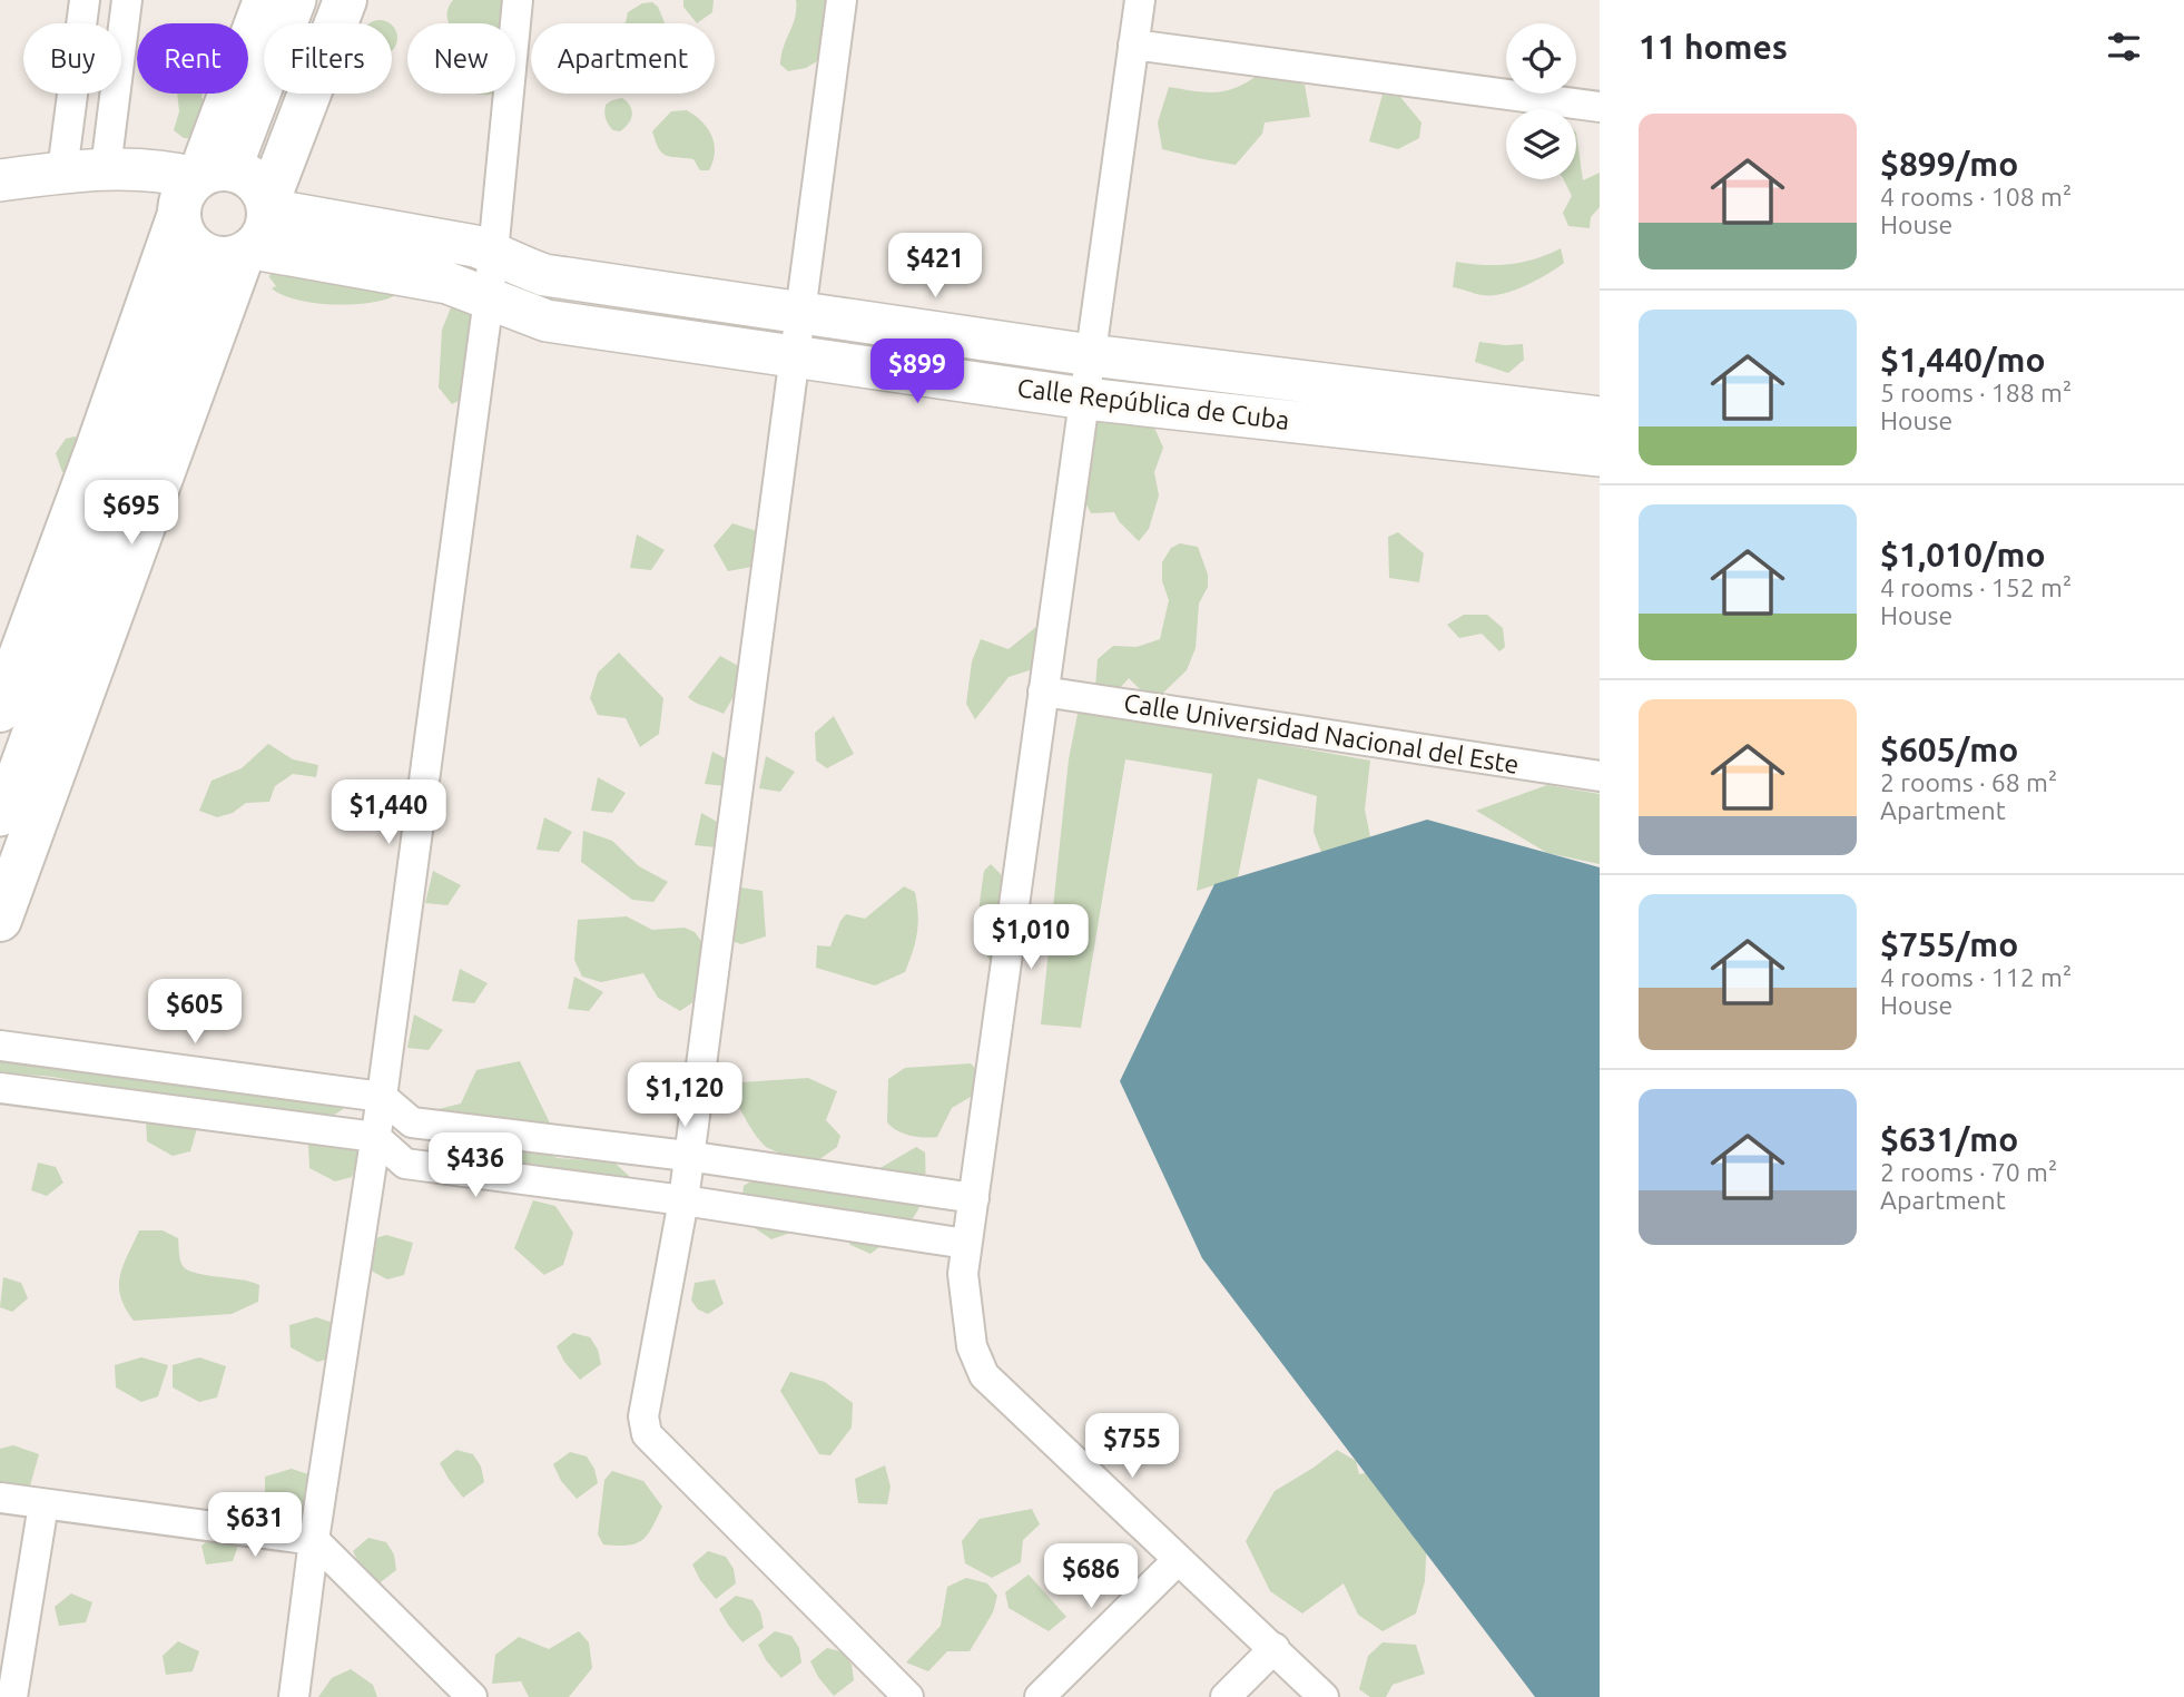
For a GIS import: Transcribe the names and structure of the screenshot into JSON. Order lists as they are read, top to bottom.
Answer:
{
  "streets": {
    "main road": ["Calle República de Cuba"],
    "street": ["Calle Universidad Nacional del Este"]
  },
  "page": {
    "heading": "11 homes",
    "chip": [
      "Buy",
      "Rent",
      "Filters",
      "New",
      "Apartment"
    ],
    "list": [
      {
        "name": "$899/mo",
        "note": "4 rooms · 108 m² · House"
      },
      {
        "name": "$1,440/mo",
        "note": "5 rooms · 188 m² · House"
      },
      {
        "name": "$1,010/mo",
        "note": "4 rooms · 152 m² · House"
      },
      {
        "name": "$605/mo",
        "note": "2 rooms · 68 m² · Apartment"
      },
      {
        "name": "$755/mo",
        "note": "4 rooms · 112 m² · House"
      },
      {
        "name": "$631/mo",
        "note": "2 rooms · 70 m² · Apartment"
      }
    ],
    "price": [
      "$421",
      "$899",
      "$695",
      "$1,440",
      "$1,010",
      "$605",
      "$1,120",
      "$436",
      "$755",
      "$631",
      "$686"
    ]
  }
}
